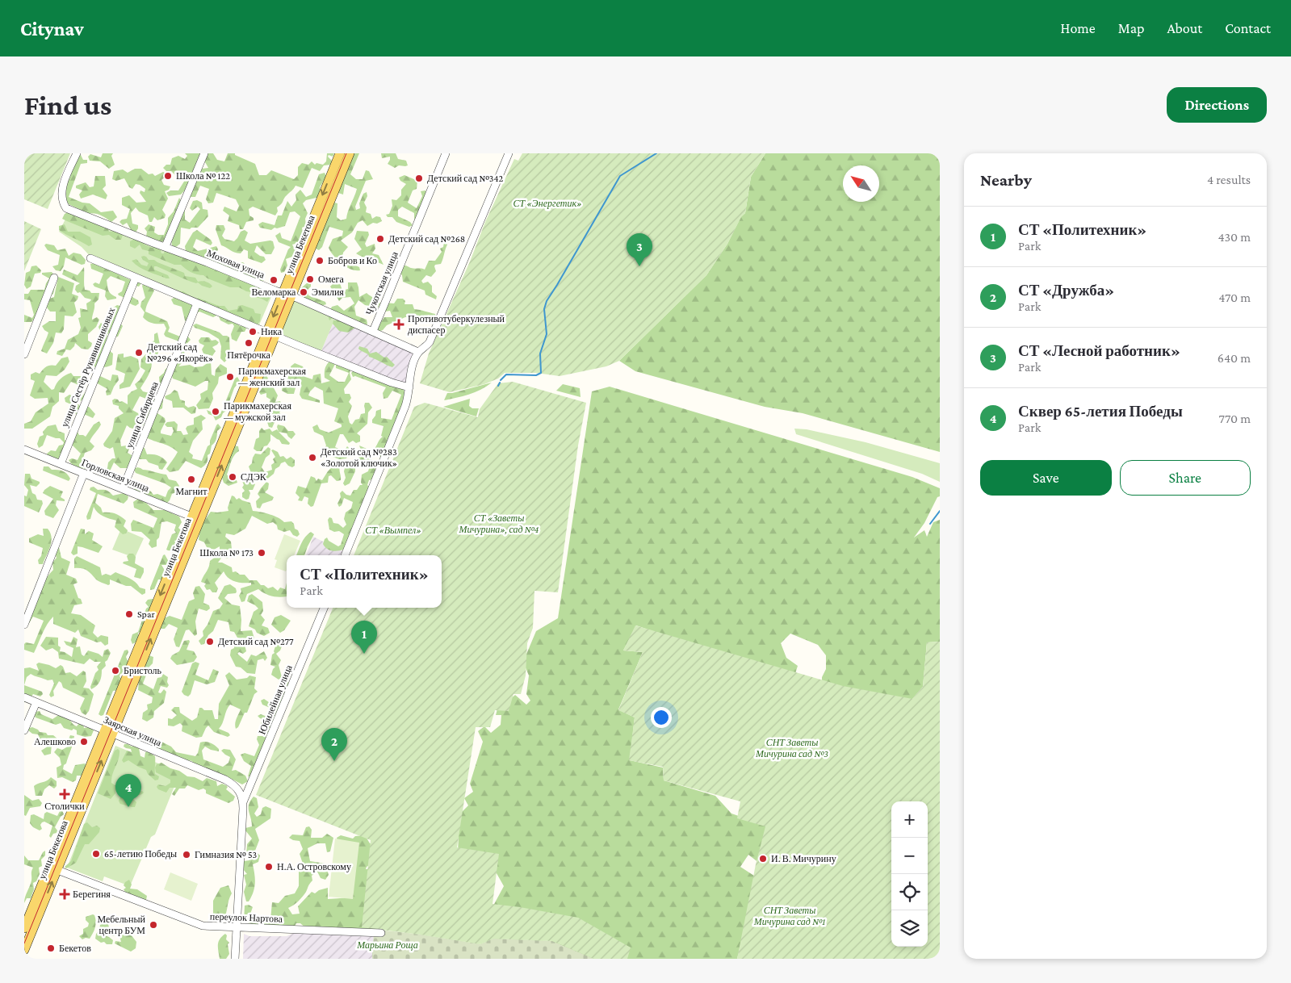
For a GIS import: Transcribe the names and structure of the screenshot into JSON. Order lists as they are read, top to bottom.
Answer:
{
  "streets": {
    "main road": ["улица Бекетова"],
    "street": [
      "Моховая улица",
      "Чукотская улица",
      "улица Сестёр Рукавишниковых",
      "улица Сибирцева",
      "Горловская улица",
      "Юбилейная улица",
      "Заярская улица",
      "переулок Нартова"
    ]
  },
  "crossings": [
    ["улица Бекетова", "Моховая улица"],
    ["улица Бекетова", "Горловская улица"],
    ["улица Бекетова", "Заярская улица"],
    ["улица Бекетова", "переулок Нартова"],
    ["Моховая улица", "Чукотская улица"],
    ["улица Сестёр Рукавишниковых", "Горловская улица"],
    ["улица Сибирцева", "Горловская улица"],
    ["Юбилейная улица", "Заярская улица"],
    ["Юбилейная улица", "переулок Нартова"]
  ],
  "parks": [
    "СТ «Энергетик»",
    "СТ «Заветы Мичурина», сад №4",
    "СТ «Вымпел»",
    "СНТ Заветы Мичурина сад №3",
    "СНТ Заветы Мичурина сад №1",
    "Марьина Роща"
  ],
  "places": {
    "other": [
      "Школа № 122",
      "Детский сад №342",
      "Детский сад №268",
      "Бобров и Ко",
      "Омега",
      "Веломарка",
      "Эмилия",
      "Ника",
      "Пятёрочка",
      "Детский сад №296 «Якорёк»",
      "Парикмахерская — женский зал",
      "Парикмахерская — мужской зал",
      "Детский сад №283 «Золотой ключик»",
      "СДЭК",
      "Магнит",
      "Школа № 173",
      "Spar",
      "Детский сад №277",
      "Бристоль",
      "Алешково",
      "65-летию Победы",
      "Гимназия № 53",
      "И. В. Мичурину",
      "Н.А. Островскому",
      "Мебельный центр БУМ",
      "Бекетов"
    ],
    "health": ["Противотуберкулезный диспасер", "Столички", "Берегиня"]
  },
  "north": "top left",
  "page": {
    "header": "Citynav",
    "nav": [
      "Home",
      "Map",
      "About",
      "Contact"
    ],
    "buttons": [
      "Directions",
      ["Save", "Share"]
    ],
    "title": "Find us",
    "heading": ["Nearby", "4 results"],
    "list": [
      {
        "mark": "1",
        "name": "СТ «Политехник»",
        "note": "Park",
        "value": "430 m"
      },
      {
        "mark": "2",
        "name": "СТ «Дружба»",
        "note": "Park",
        "value": "470 m"
      },
      {
        "mark": "3",
        "name": "СТ «Лесной работник»",
        "note": "Park",
        "value": "640 m"
      },
      {
        "mark": "4",
        "name": "Сквер 65-летия Победы",
        "note": "Park",
        "value": "770 m"
      }
    ],
    "pins": [
      "3",
      "1",
      "2",
      "4"
    ],
    "popup": ["СТ «Политехник»", "Park"],
    "map_buttons": ["+", "−"]
  }
}
